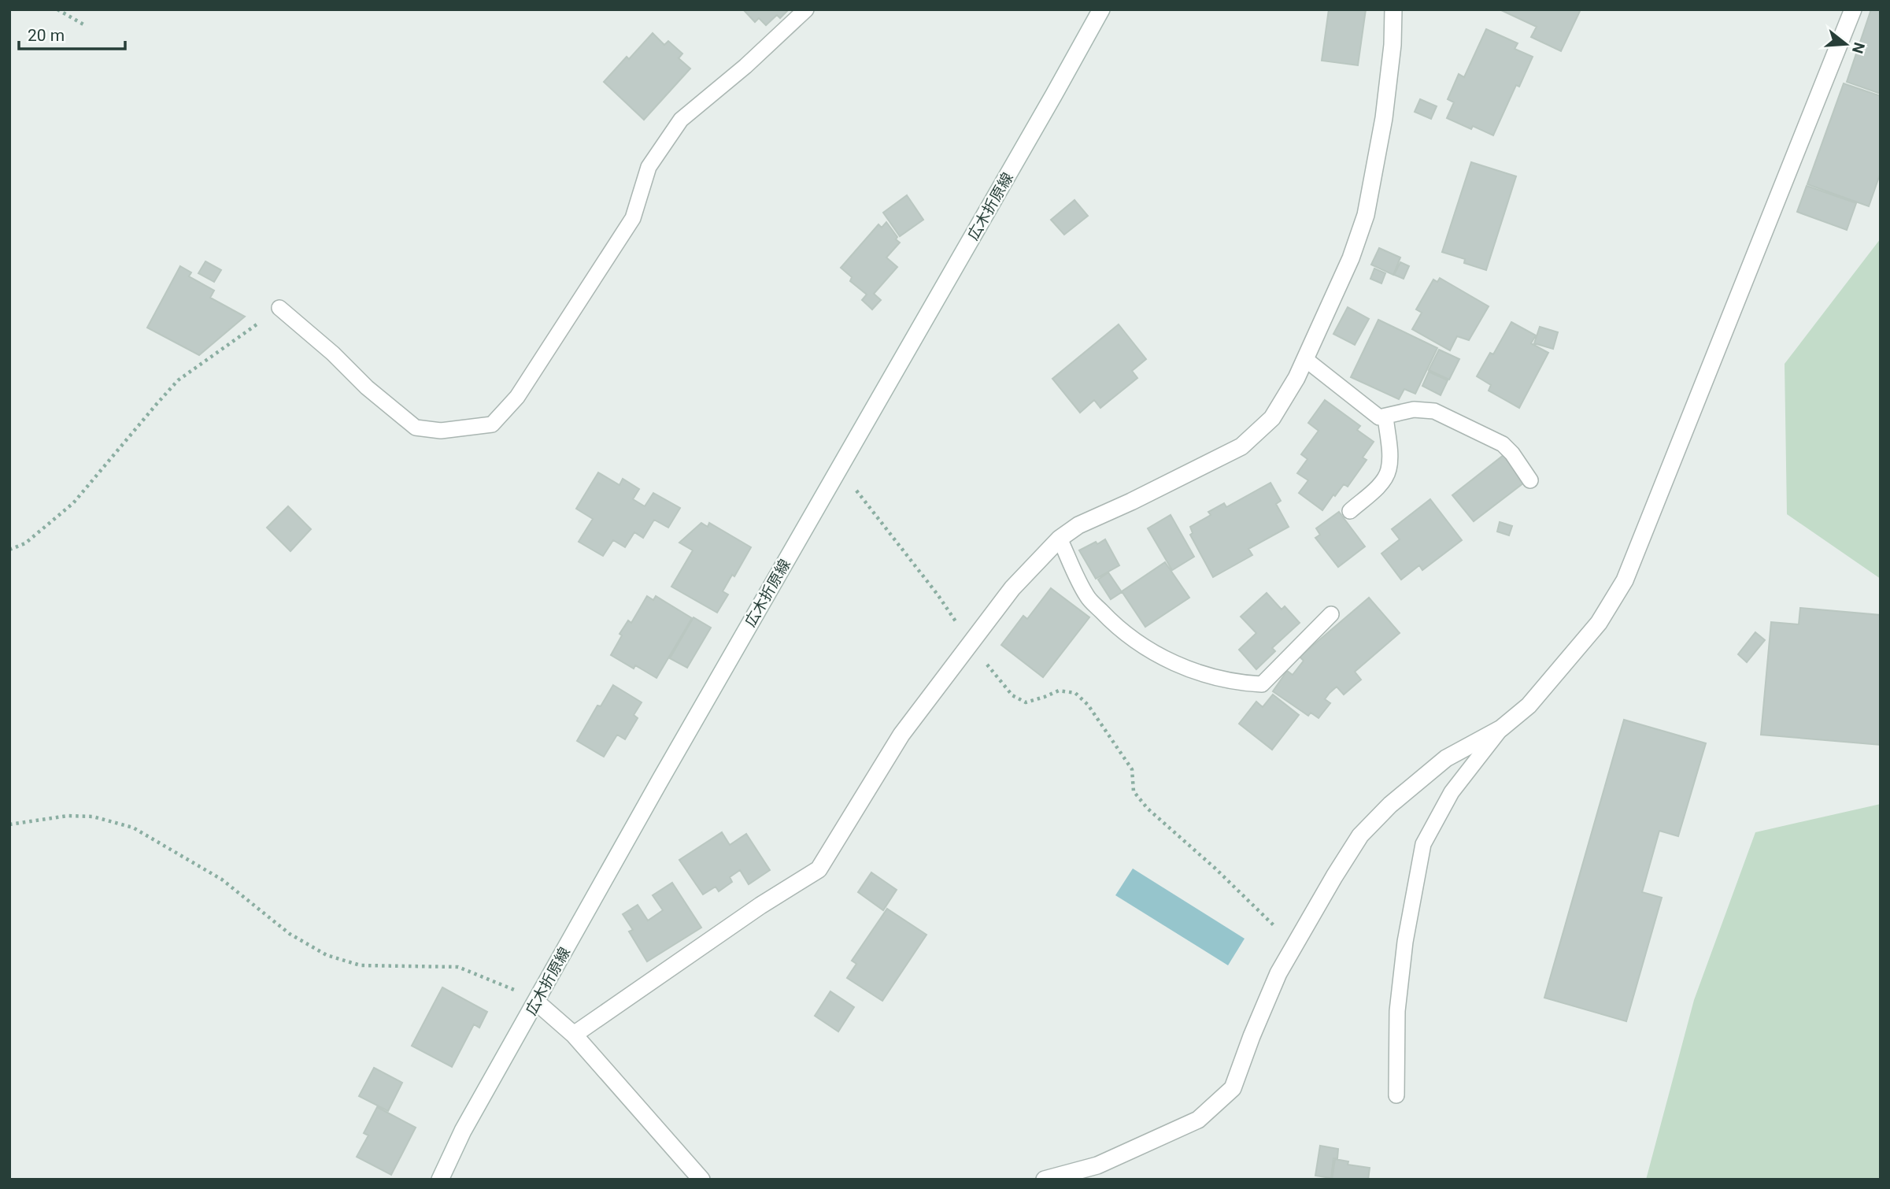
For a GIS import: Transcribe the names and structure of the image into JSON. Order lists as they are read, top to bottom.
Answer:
{
  "streets": {
    "street": ["広木折原線"]
  },
  "scale_bar": "20 m",
  "north": "right"
}
